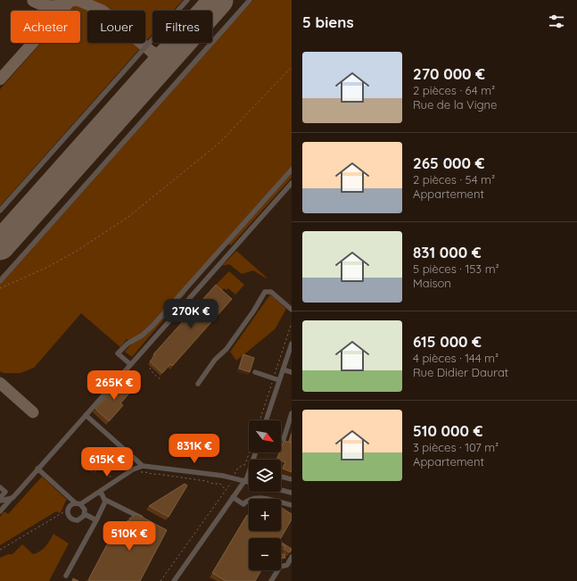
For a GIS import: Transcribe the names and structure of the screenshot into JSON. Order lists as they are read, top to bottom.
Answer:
{
  "north": "bottom right",
  "page": {
    "heading": "5 biens",
    "chip": ["Acheter", "Louer", "Filtres"],
    "list": [
      {
        "name": "270 000 €",
        "note": "2 pièces · 64 m² · Rue de la Vigne"
      },
      {
        "name": "265 000 €",
        "note": "2 pièces · 54 m² · Appartement"
      },
      {
        "name": "831 000 €",
        "note": "5 pièces · 153 m² · Maison"
      },
      {
        "name": "615 000 €",
        "note": "4 pièces · 144 m² · Rue Didier Daurat"
      },
      {
        "name": "510 000 €",
        "note": "3 pièces · 107 m² · Appartement"
      }
    ],
    "price": [
      "270K €",
      "265K €",
      "831K €",
      "615K €",
      "510K €"
    ],
    "map_buttons": ["+", "−"]
  }
}
